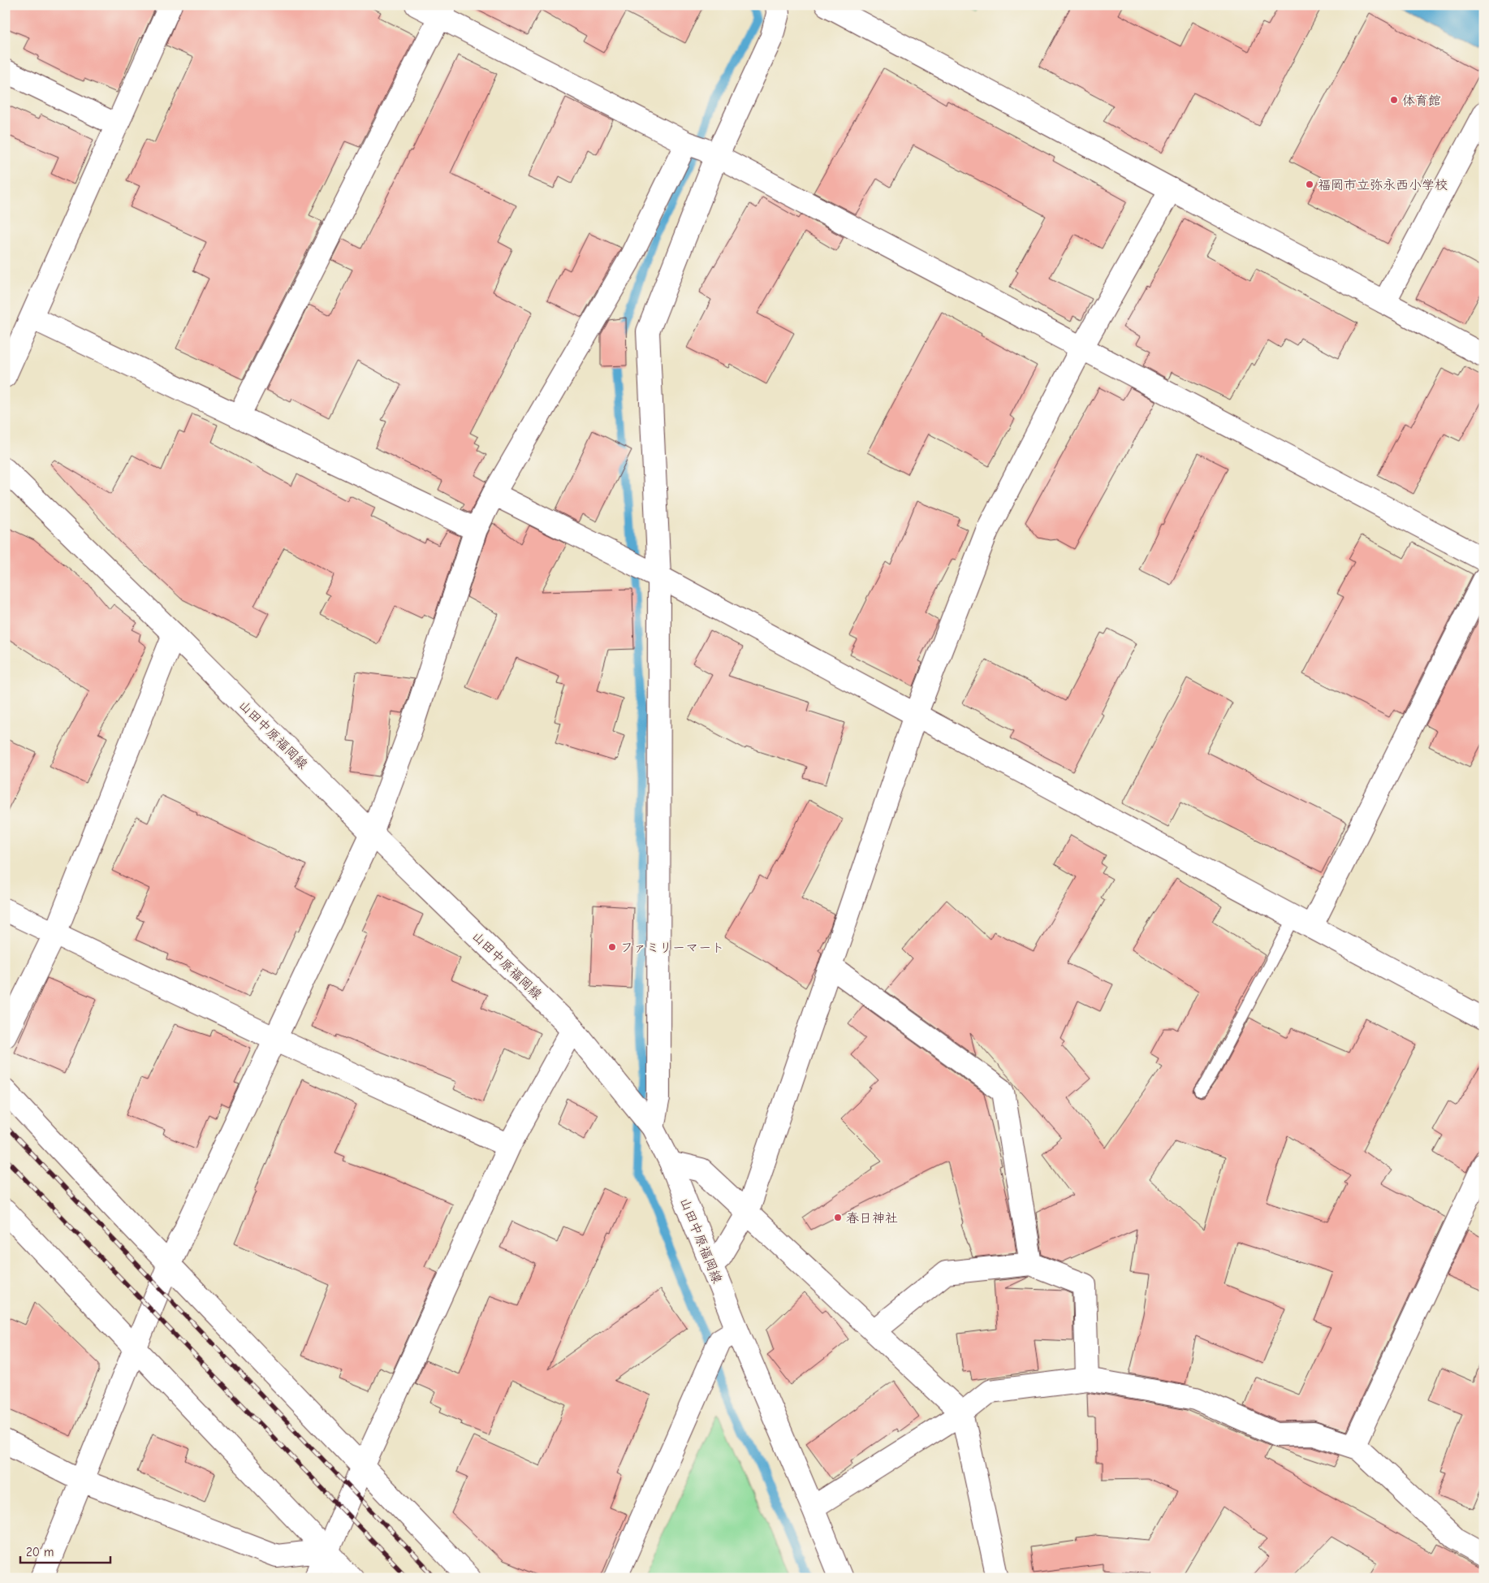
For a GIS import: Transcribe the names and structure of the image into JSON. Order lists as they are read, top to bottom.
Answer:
{
  "streets": {
    "street": ["山田中原福岡線"]
  },
  "places": [
    "体育館",
    "福岡市立弥永西小学校",
    "ファミリーマート",
    "春日神社"
  ],
  "scale_bar": "20 m"
}
